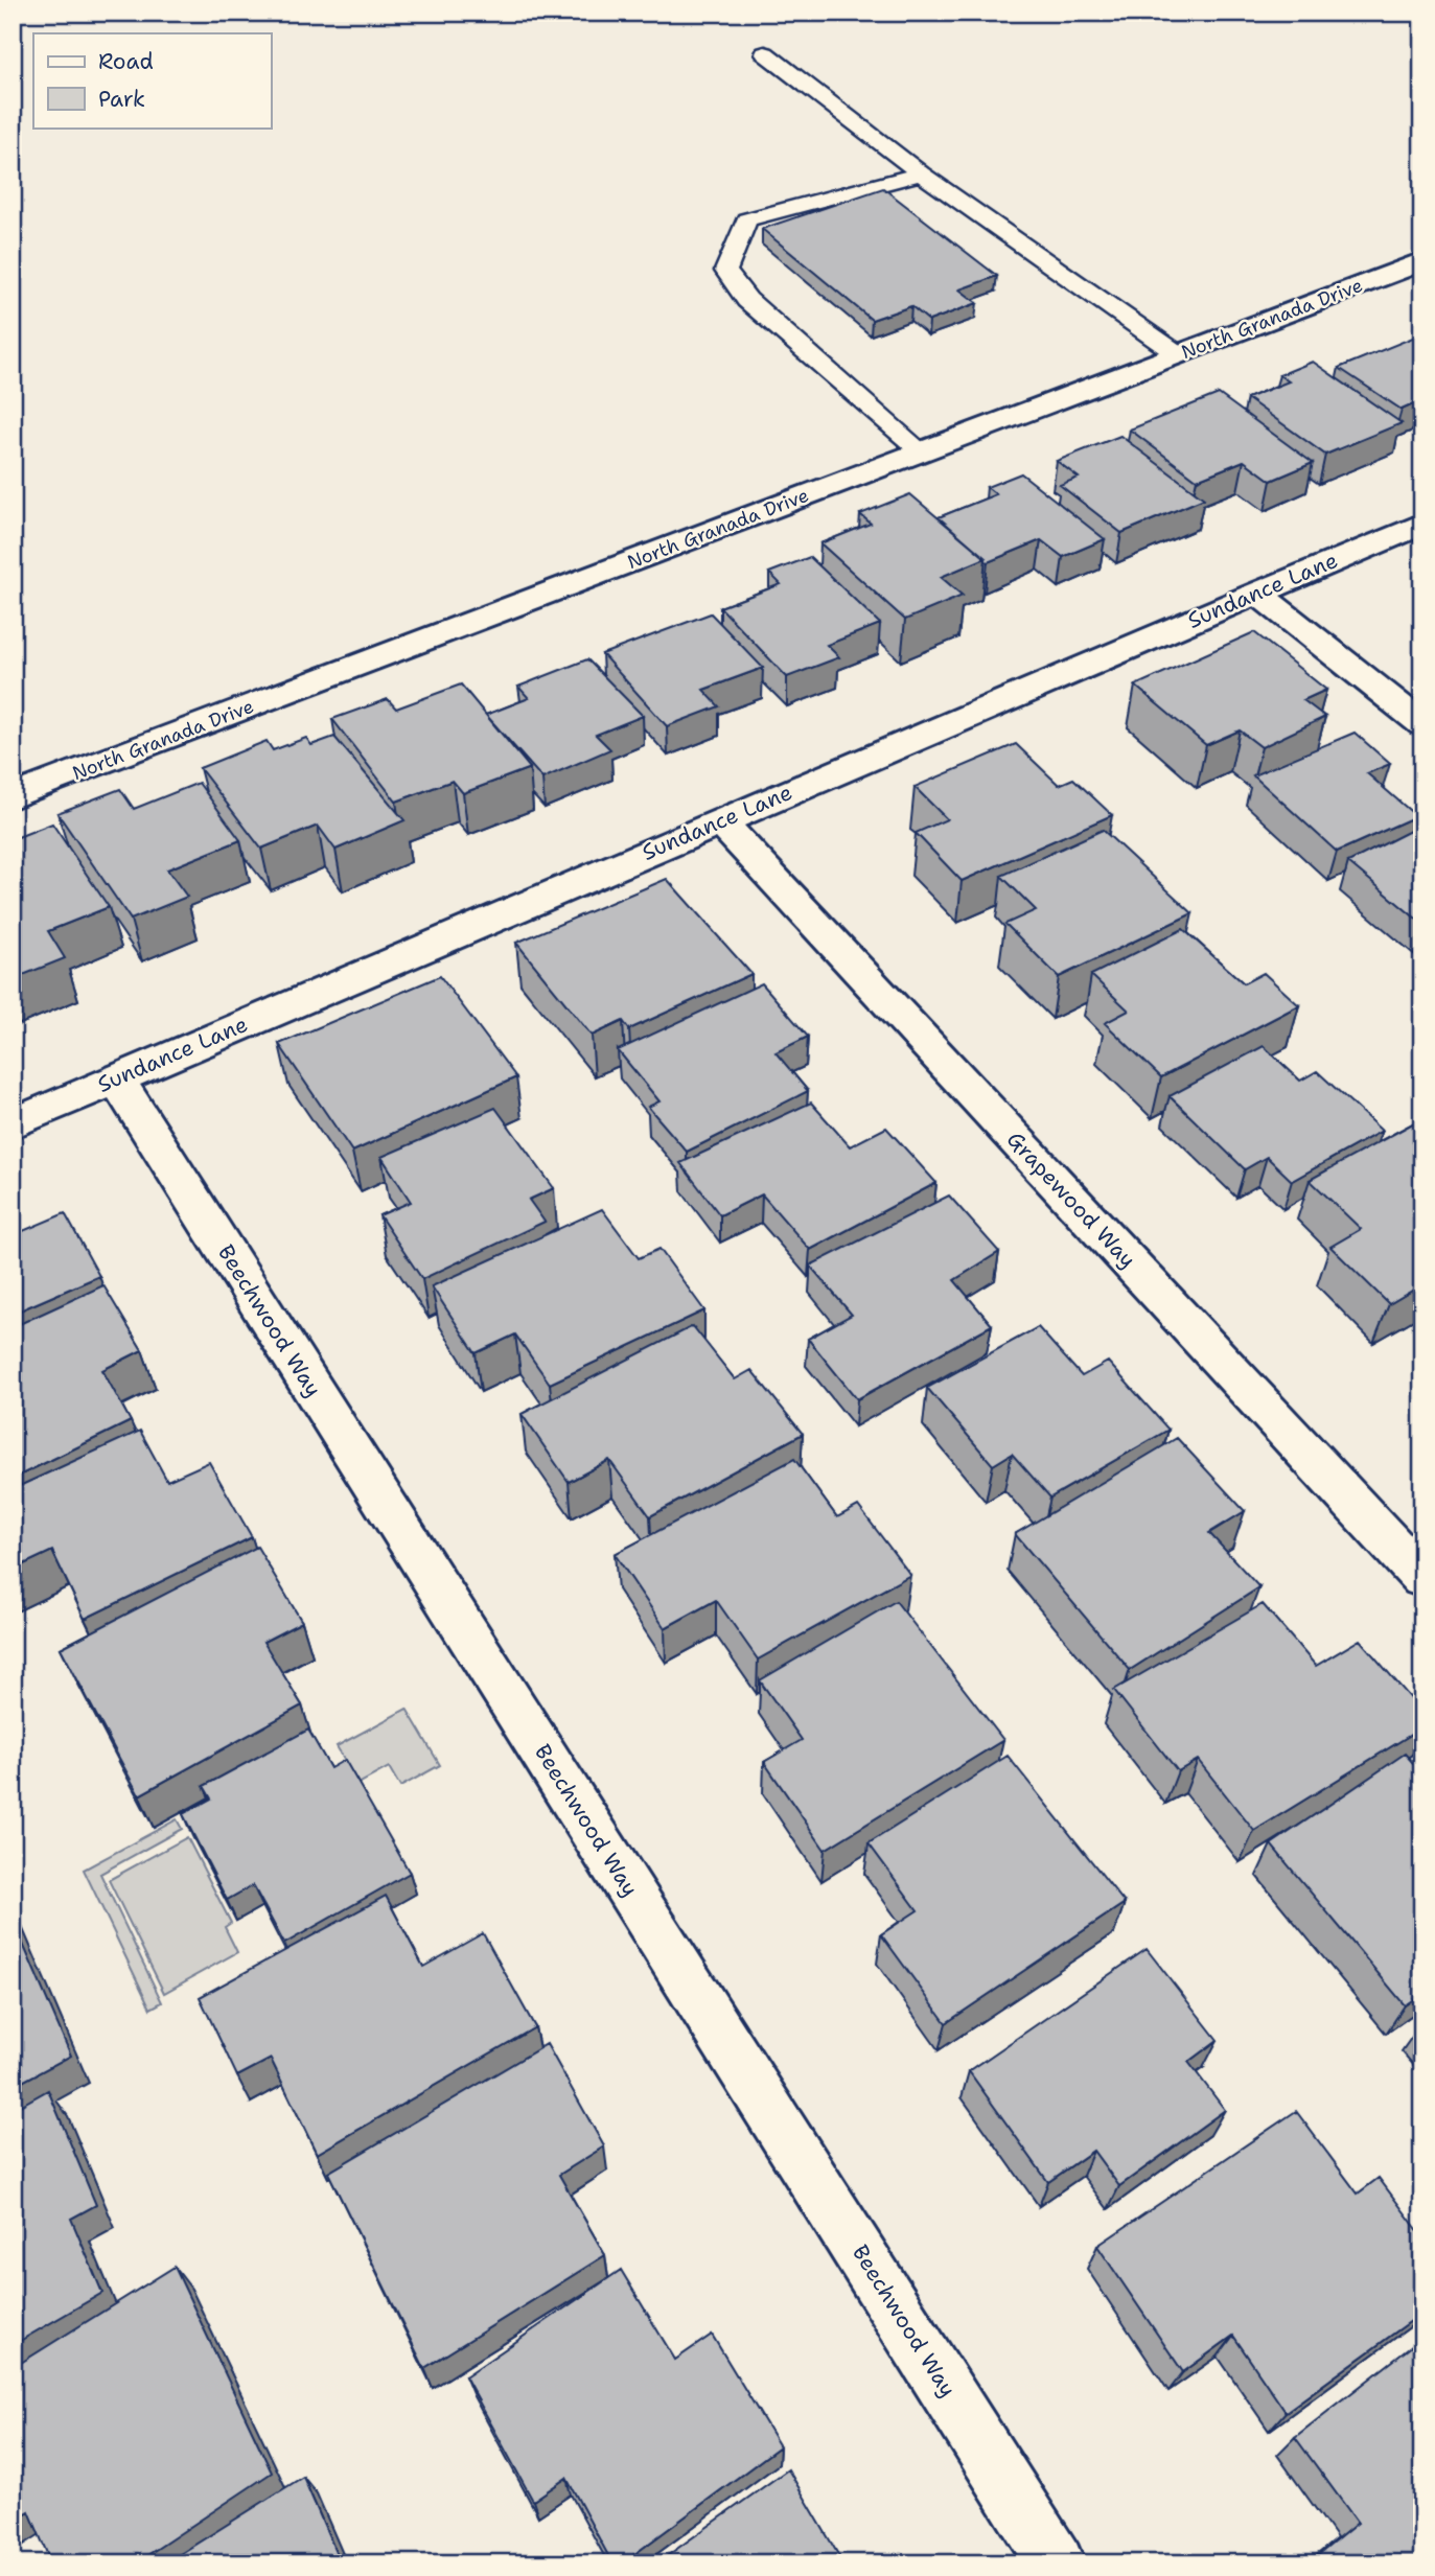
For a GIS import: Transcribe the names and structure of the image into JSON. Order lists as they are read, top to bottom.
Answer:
{
  "streets": {
    "street": [
      "North Granada Drive",
      "Sundance Lane",
      "Grapewood Way",
      "Beechwood Way"
    ]
  },
  "crossings": [
    ["Sundance Lane", "Grapewood Way"],
    ["Sundance Lane", "Beechwood Way"]
  ],
  "legend": ["Road", "Park"]
}
